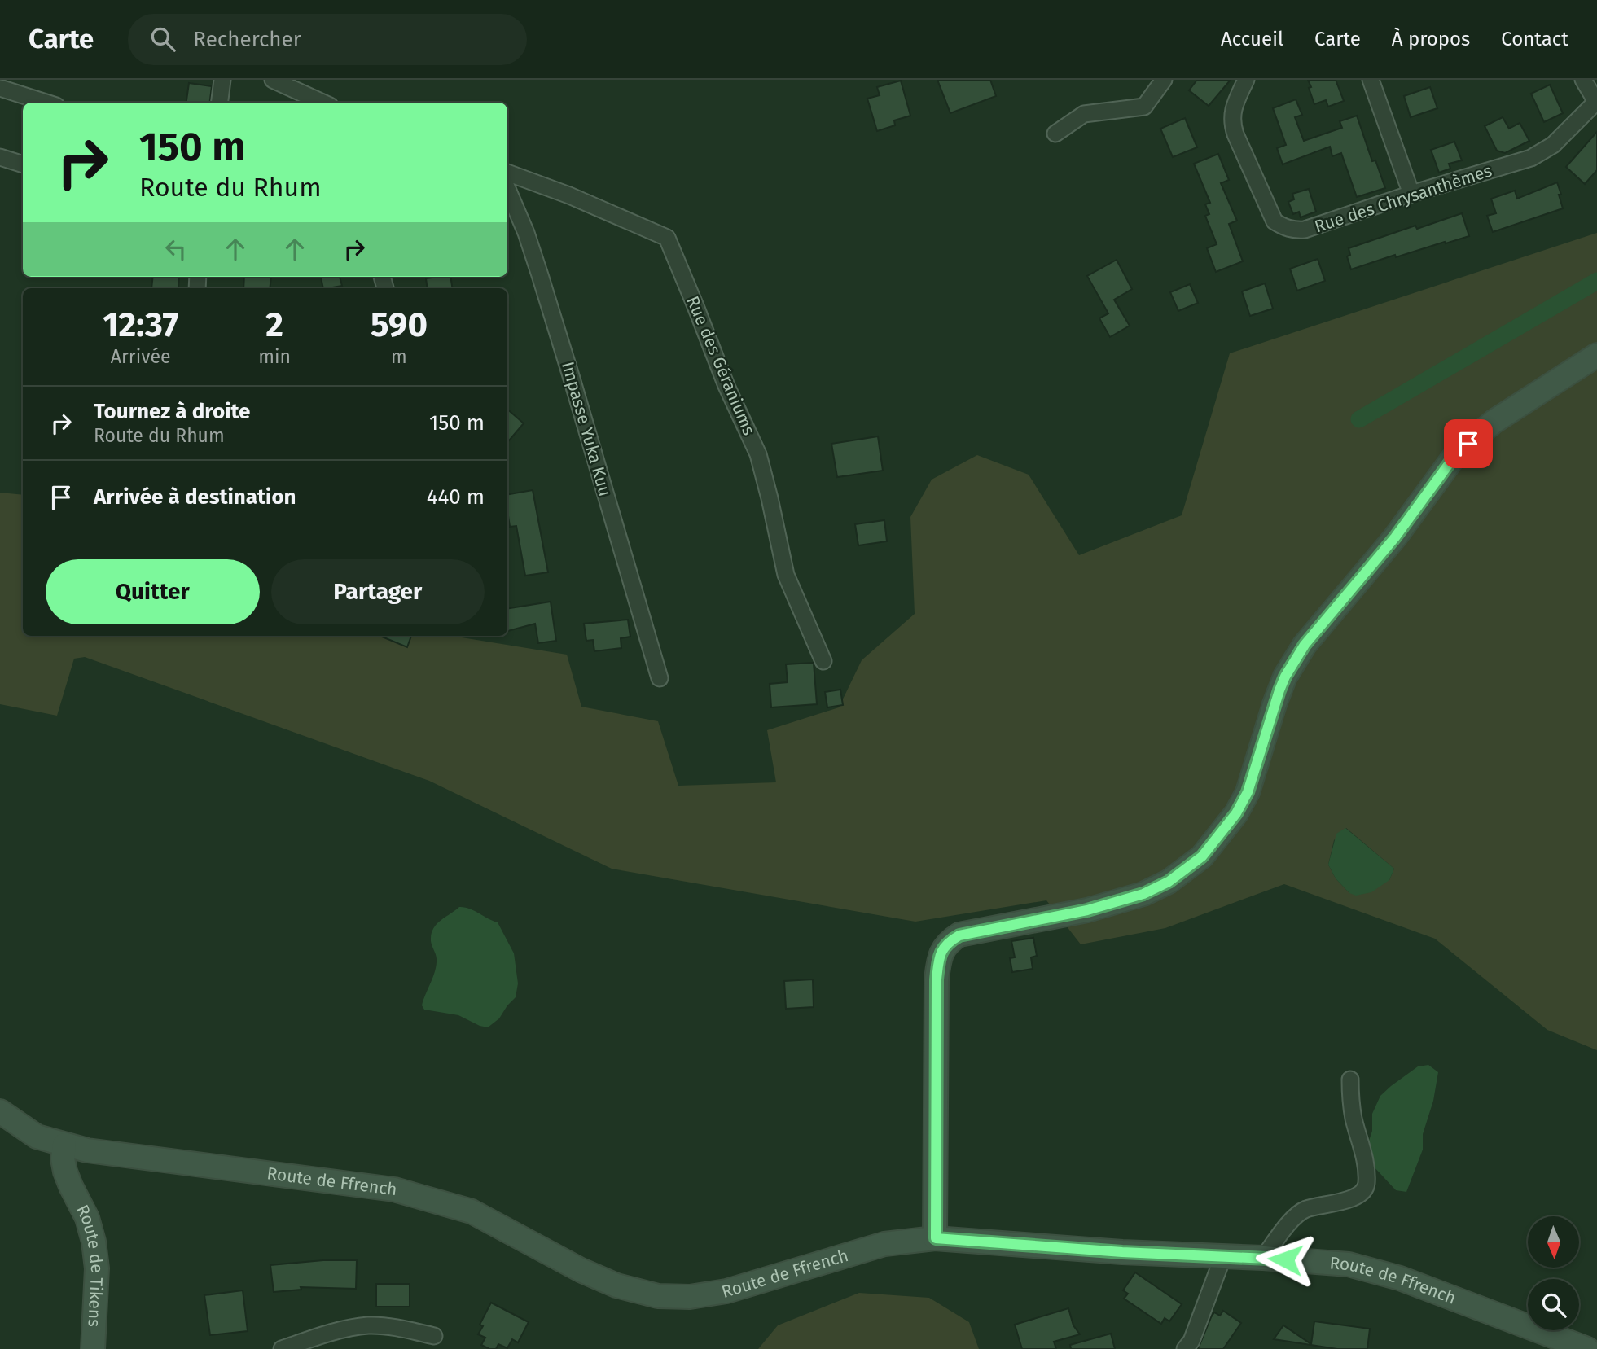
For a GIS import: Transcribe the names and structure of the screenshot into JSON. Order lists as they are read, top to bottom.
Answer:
{
  "streets": {
    "main road": ["Route de Ffrench", "Route de Tikens"],
    "street": ["Rue des Chrysanthèmes", "Rue des Géraniums", "Impasse Yuka Kuu"]
  },
  "crossings": [
    ["Route de Ffrench", "Route de Tikens"]
  ],
  "north": "bottom",
  "page": {
    "header": "Carte",
    "search": "Rechercher",
    "nav": [
      "Accueil",
      "Carte",
      "À propos",
      "Contact"
    ],
    "turn": ["150 m", "Route du Rhum"],
    "eta": [
      "12:37",
      "Arrivée",
      "2",
      "min",
      "590",
      "m"
    ],
    "list": [
      {
        "name": "Tournez à droite",
        "note": "Route du Rhum",
        "value": "150 m"
      },
      {
        "name": "Arrivée à destination",
        "value": "440 m"
      }
    ],
    "buttons": ["Quitter", "Partager"]
  }
}
